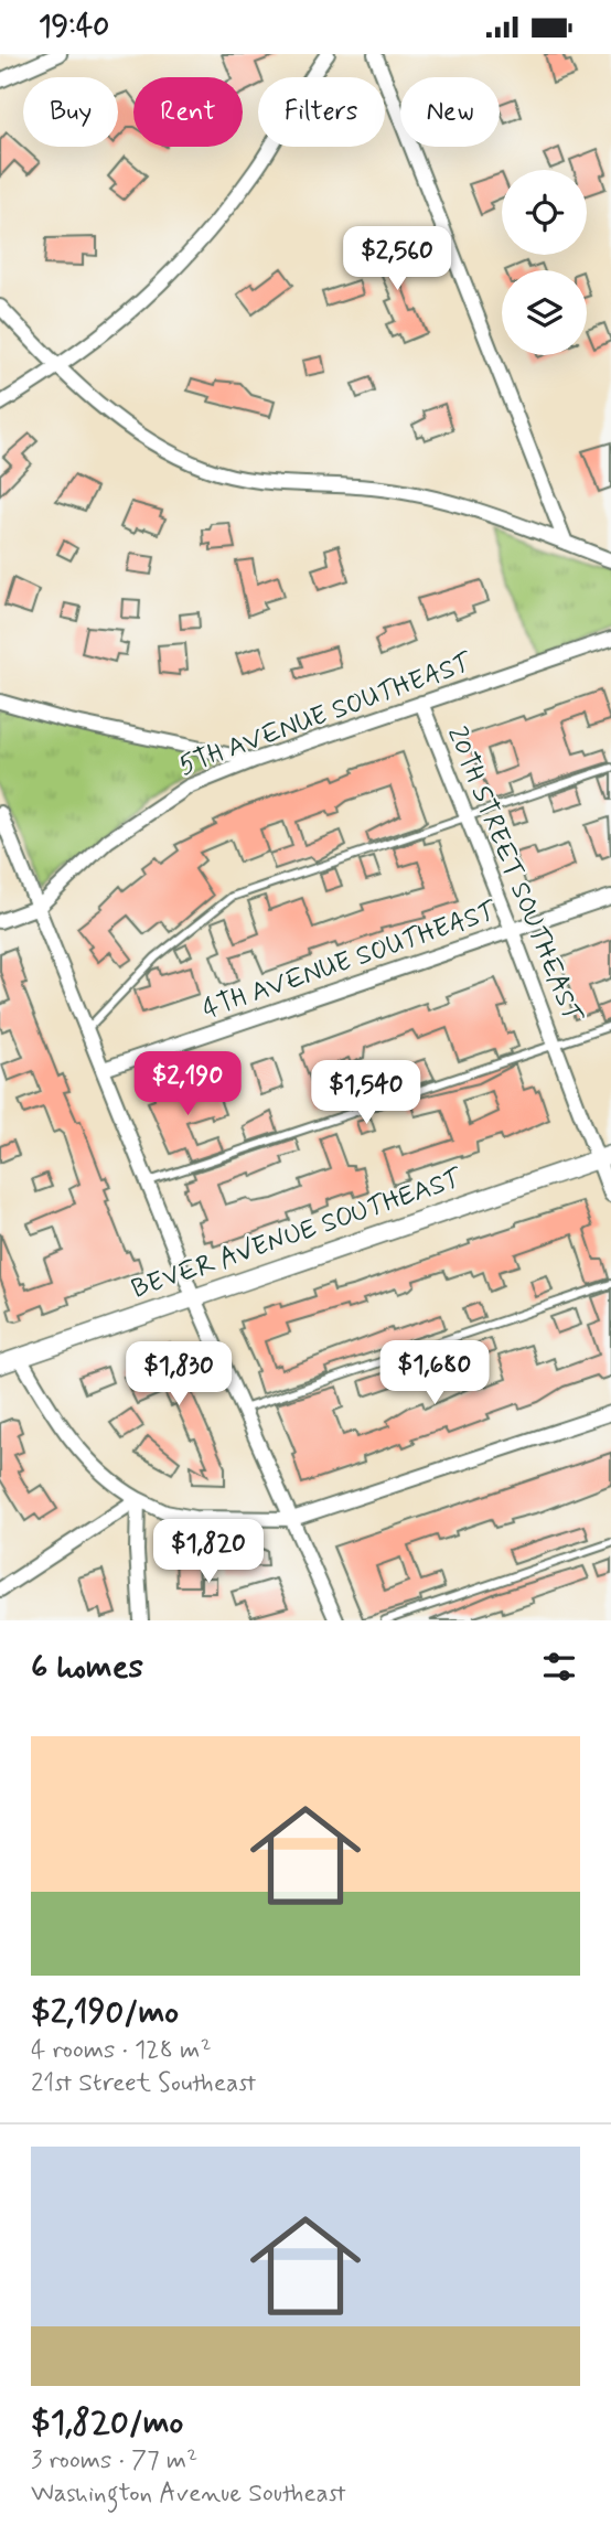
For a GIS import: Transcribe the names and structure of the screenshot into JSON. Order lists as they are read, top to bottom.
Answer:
{
  "streets": {
    "street": [
      "5TH AVENUE SOUTHEAST",
      "20TH STREET SOUTHEAST",
      "4TH AVENUE SOUTHEAST",
      "BEVER AVENUE SOUTHEAST"
    ]
  },
  "crossings": [
    ["5TH AVENUE SOUTHEAST", "20TH STREET SOUTHEAST"],
    ["20TH STREET SOUTHEAST", "4TH AVENUE SOUTHEAST"],
    ["20TH STREET SOUTHEAST", "BEVER AVENUE SOUTHEAST"]
  ],
  "page": {
    "status": "19:40",
    "chip": [
      "Buy",
      "Rent",
      "Filters",
      "New"
    ],
    "price": [
      "$2,560",
      "$2,190",
      "$1,540",
      "$1,680",
      "$1,830",
      "$1,820"
    ],
    "heading": "6 homes",
    "list": [
      {
        "name": "$2,190/mo",
        "note": "4 rooms · 128 m² · 21st Street Southeast"
      },
      {
        "name": "$1,820/mo",
        "note": "3 rooms · 77 m² · Washington Avenue Southeast"
      }
    ]
  }
}
